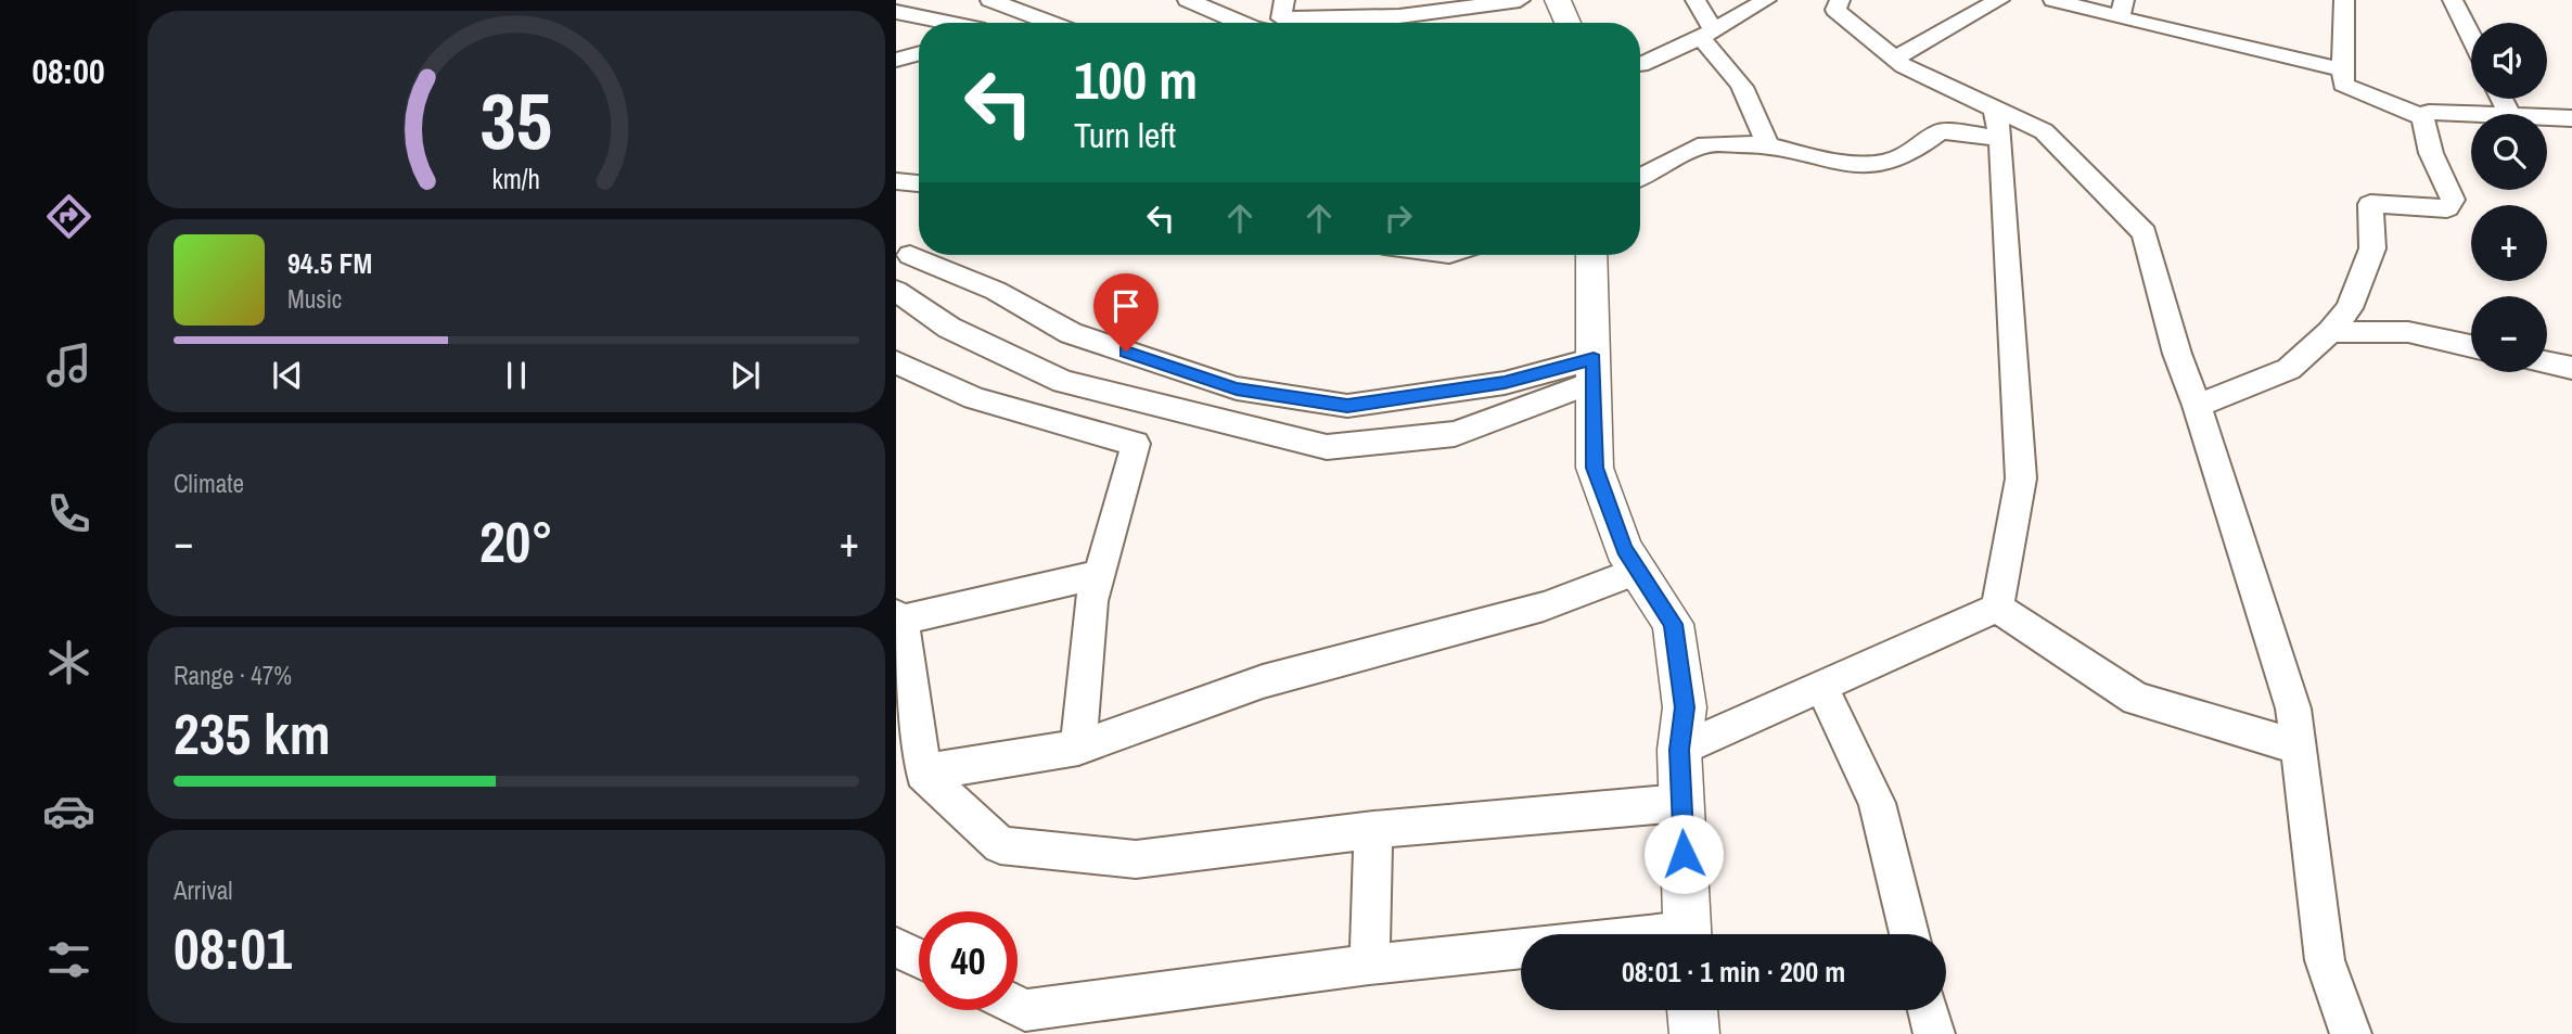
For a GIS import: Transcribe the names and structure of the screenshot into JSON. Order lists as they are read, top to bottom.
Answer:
{
  "page": {
    "tabs": "08:00",
    "map_buttons": ["+", "−"],
    "turn": ["100 m", "Turn left"],
    "song": ["94.5 FM", "Music"],
    "tile": [
      "Climate",
      ["Range · 47%", "235 km"],
      ["Arrival", "08:01"]
    ],
    "heat": ["−", "20°", "+"],
    "limit": "40",
    "trip": "08:01 · 1 min · 200 m",
    "gauge": ["35", "km/h"]
  }
}
